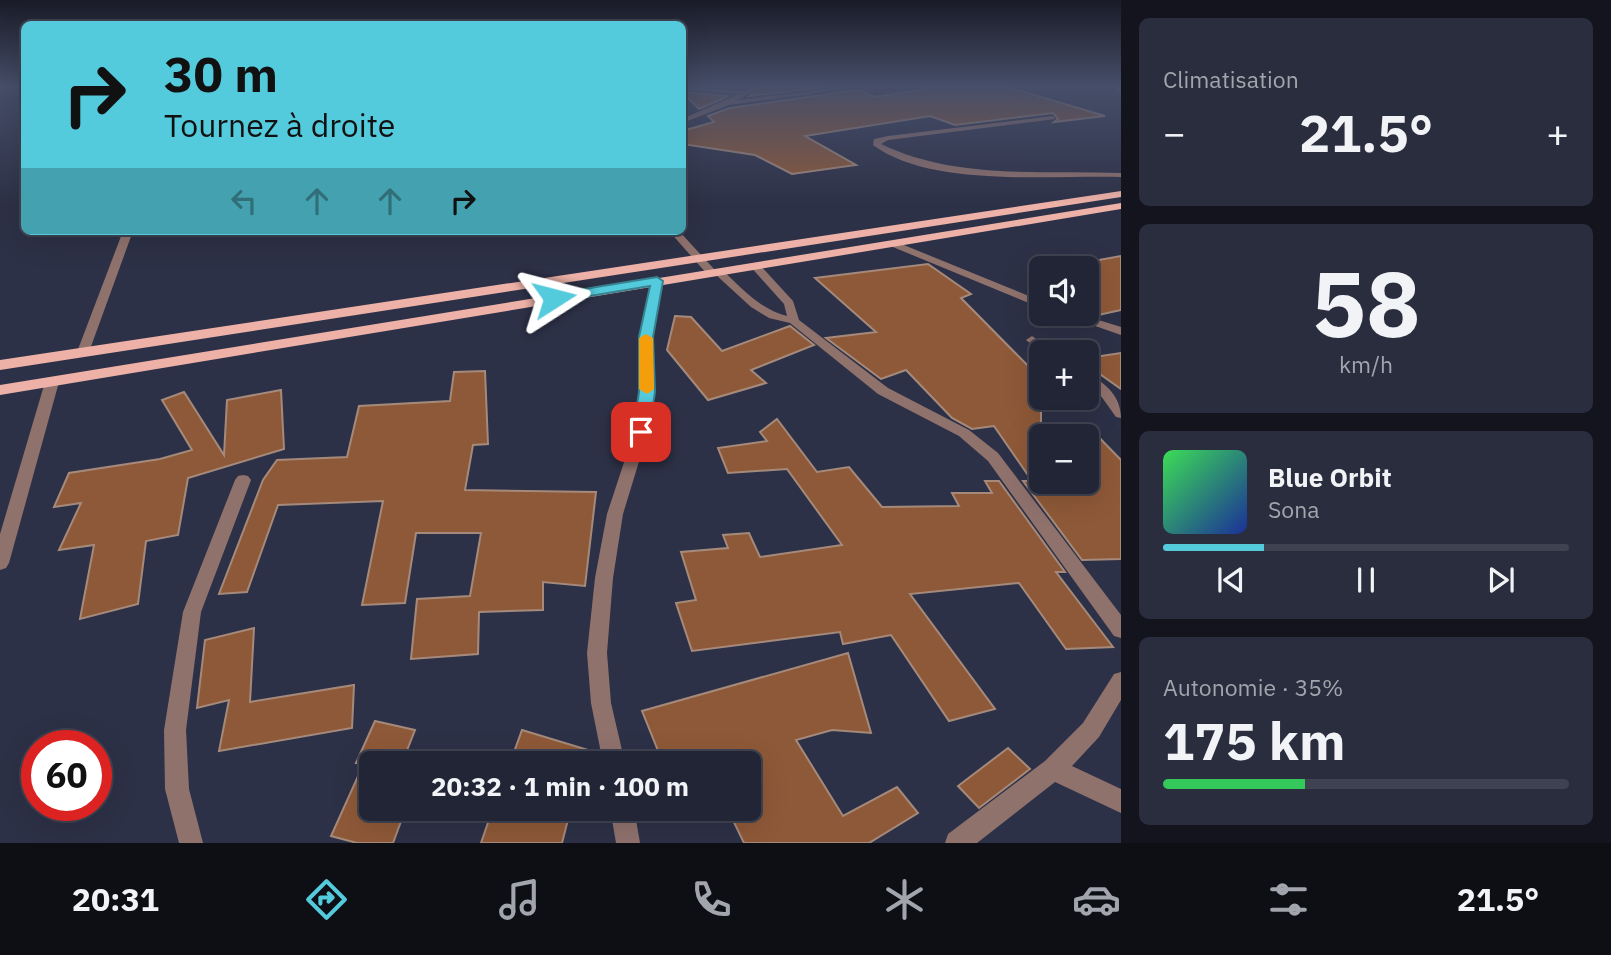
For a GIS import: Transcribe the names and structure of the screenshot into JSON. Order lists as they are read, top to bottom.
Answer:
{
  "page": {
    "tile": [
      "Climatisation",
      ["58", "km/h"],
      ["Autonomie · 35%", "175 km"]
    ],
    "turn": ["30 m", "Tournez à droite"],
    "heat": ["−", "21.5°", "+"],
    "map_buttons": ["+", "−"],
    "song": ["Blue Orbit", "Sona"],
    "limit": "60",
    "trip": "20:32 · 1 min · 100 m",
    "tabs": ["20:31", "21.5°"]
  }
}
